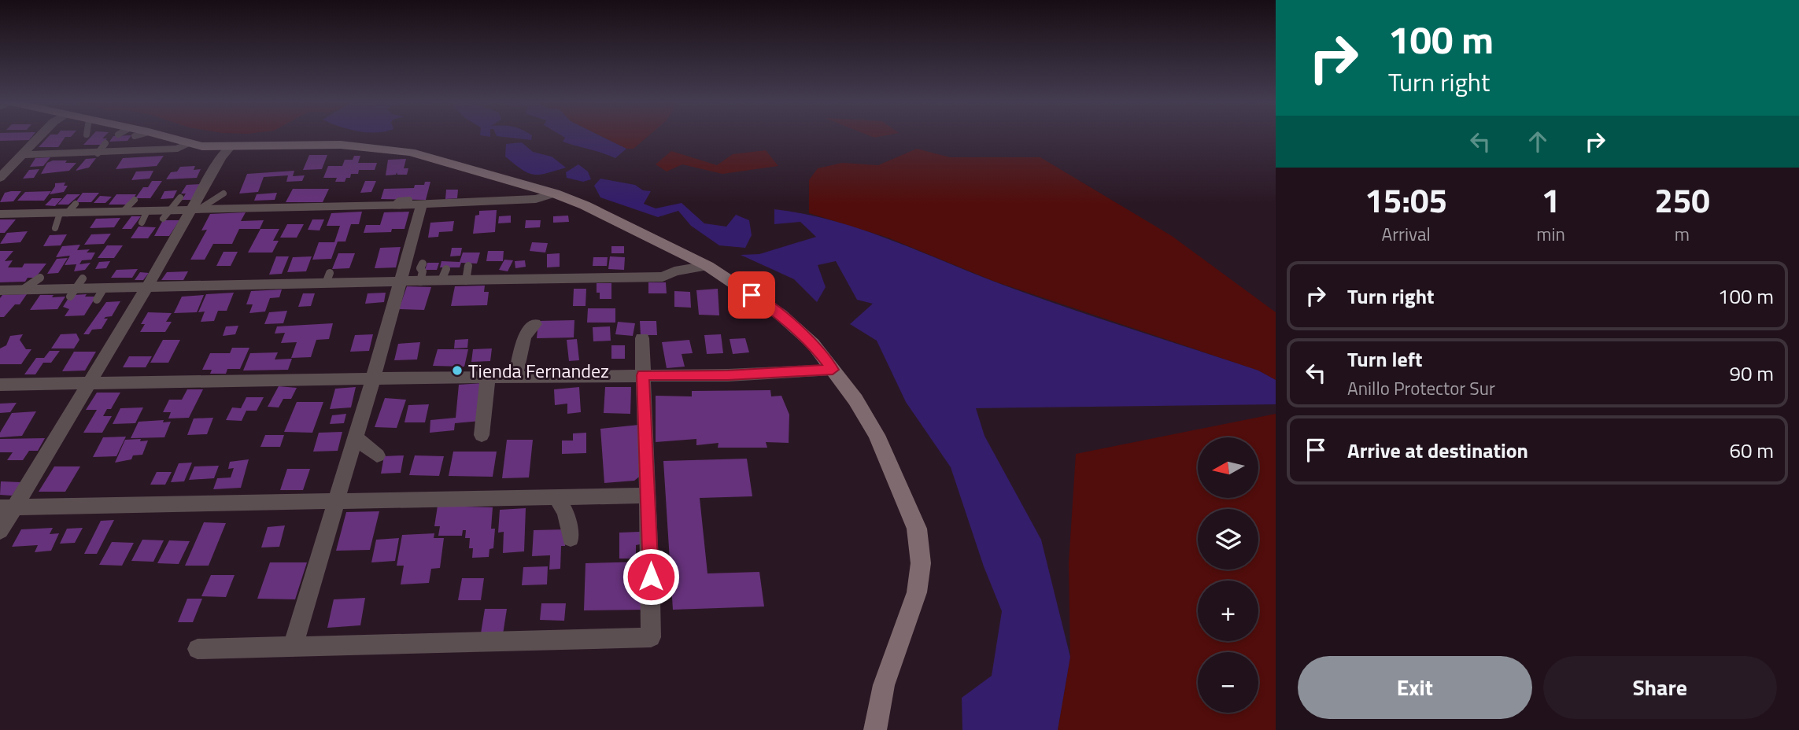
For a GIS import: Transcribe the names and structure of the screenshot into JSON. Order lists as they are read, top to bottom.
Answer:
{
  "places": ["Tienda Fernandez"],
  "north": "left",
  "page": {
    "turn": ["100 m", "Turn right"],
    "eta": [
      "15:05",
      "Arrival",
      "1",
      "min",
      "250",
      "m"
    ],
    "list": [
      {
        "name": "Turn right",
        "value": "100 m"
      },
      {
        "name": "Turn left",
        "note": "Anillo Protector Sur",
        "value": "90 m"
      },
      {
        "name": "Arrive at destination",
        "value": "60 m"
      }
    ],
    "map_buttons": ["+", "−"],
    "buttons": ["Exit", "Share"]
  }
}
